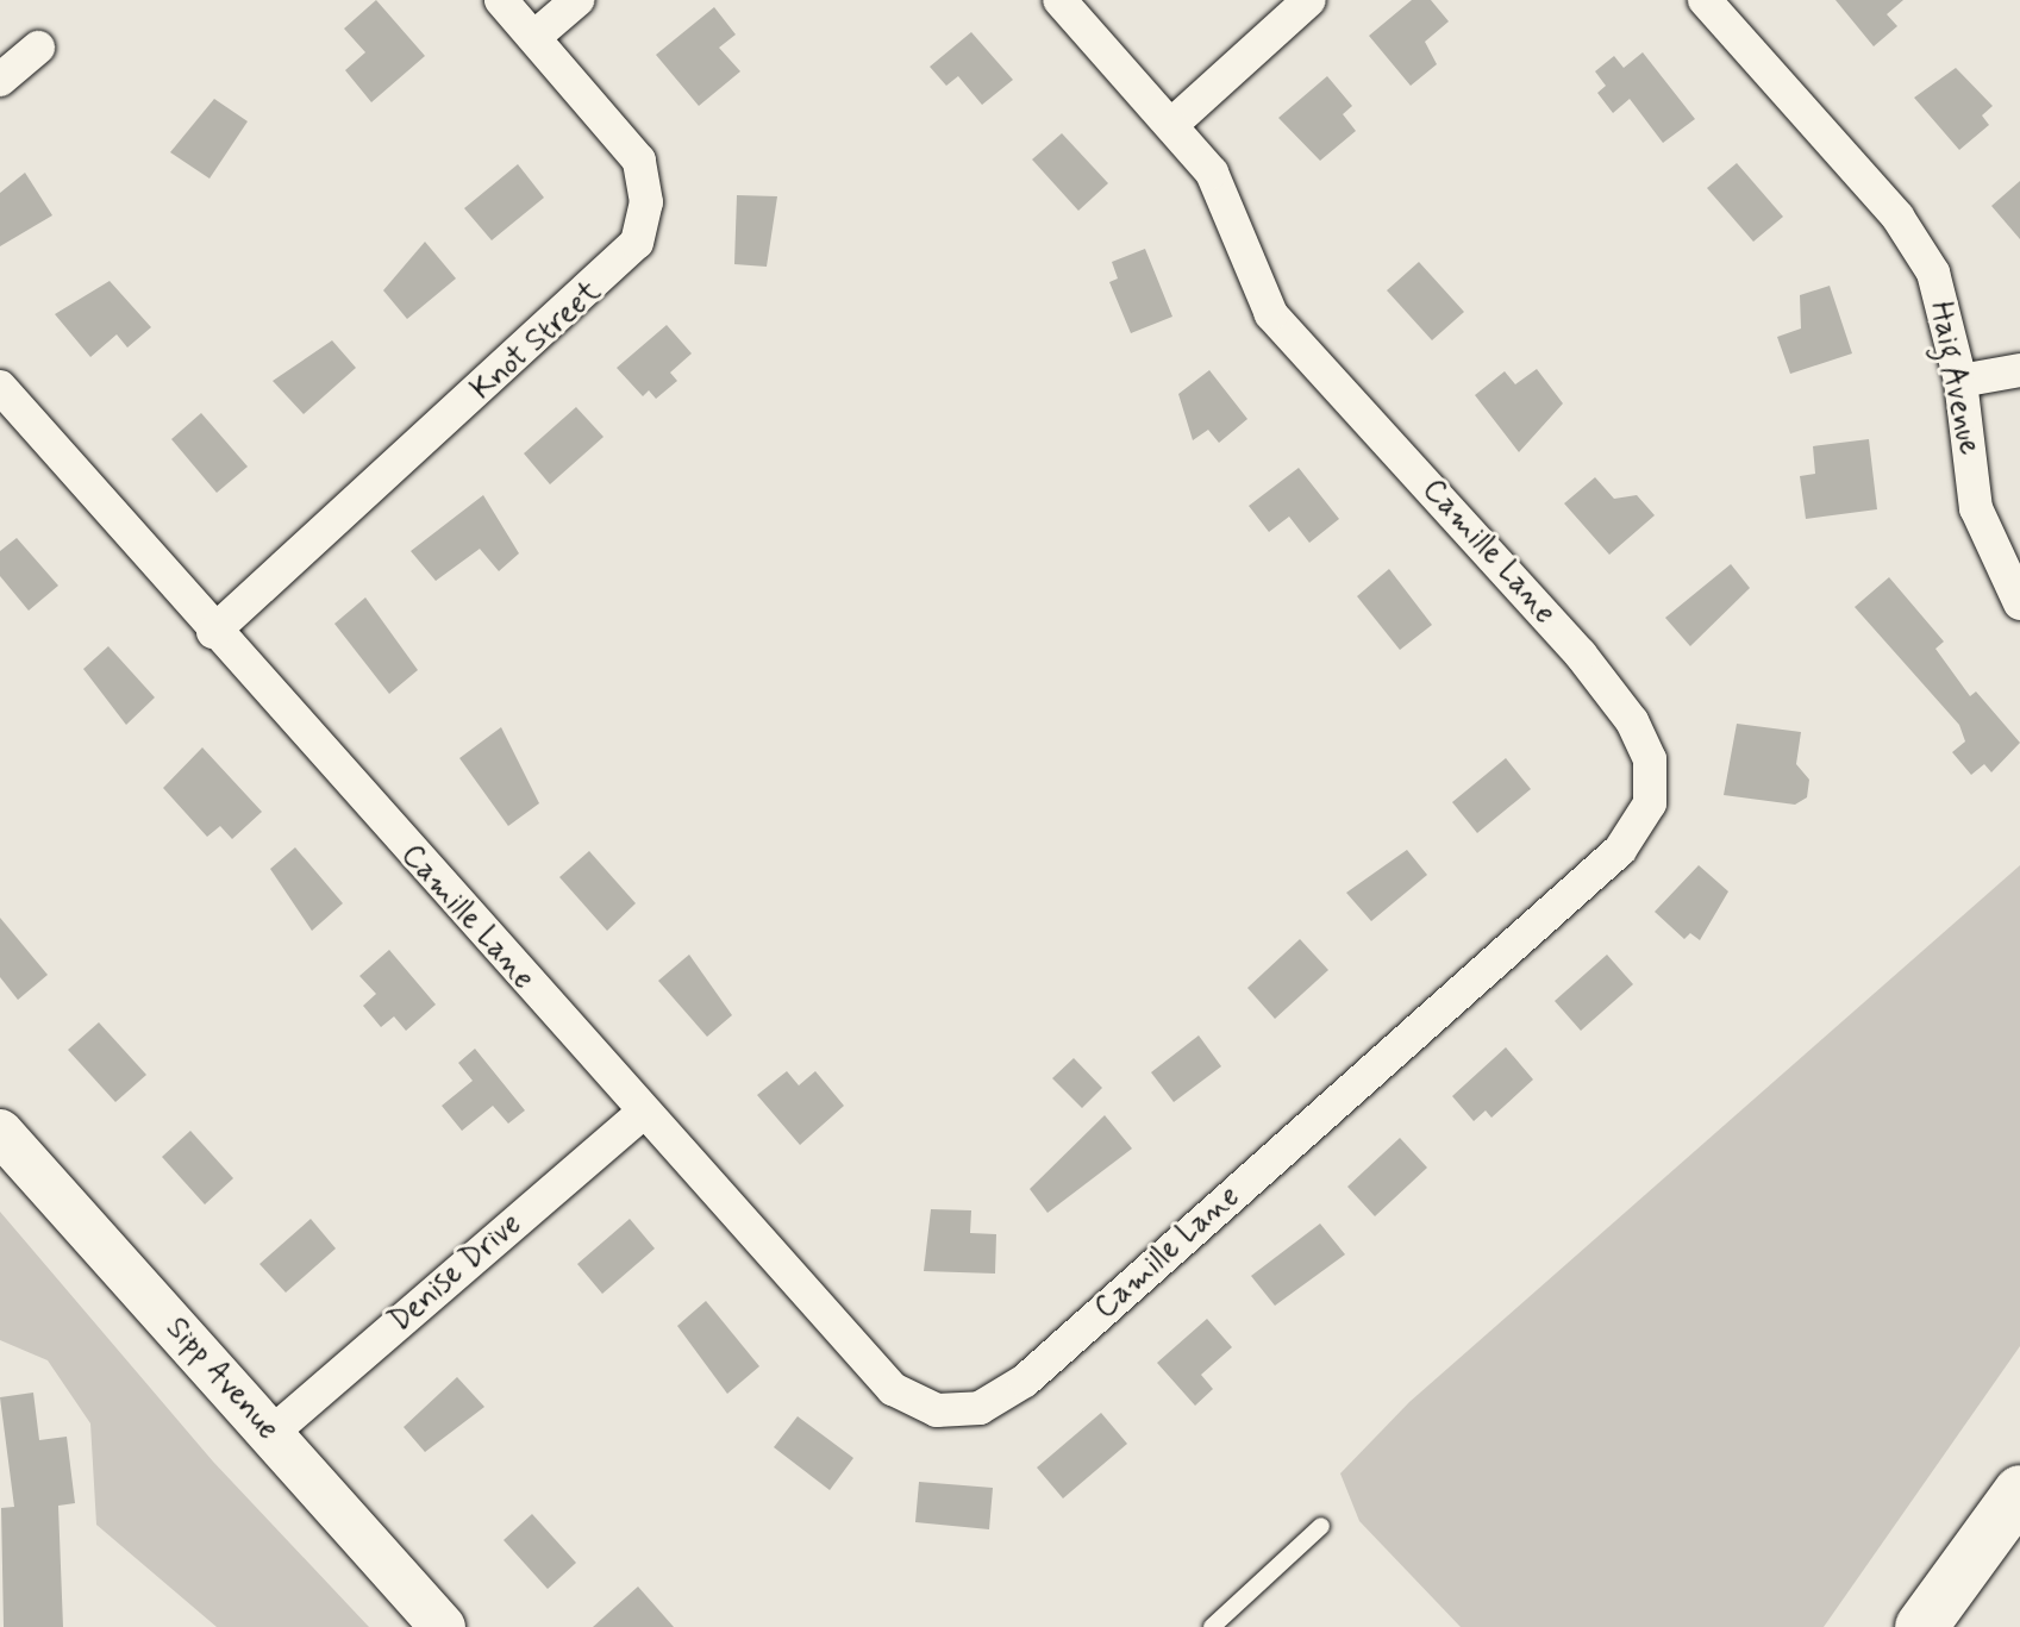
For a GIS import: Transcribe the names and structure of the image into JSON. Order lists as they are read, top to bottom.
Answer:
{
  "streets": {
    "street": [
      "Knot Street",
      "Haig Avenue",
      "Camille Lane",
      "Denise Drive",
      "Sipp Avenue"
    ]
  },
  "crossings": [
    ["Knot Street", "Camille Lane"],
    ["Camille Lane", "Denise Drive"],
    ["Denise Drive", "Sipp Avenue"]
  ]
}
